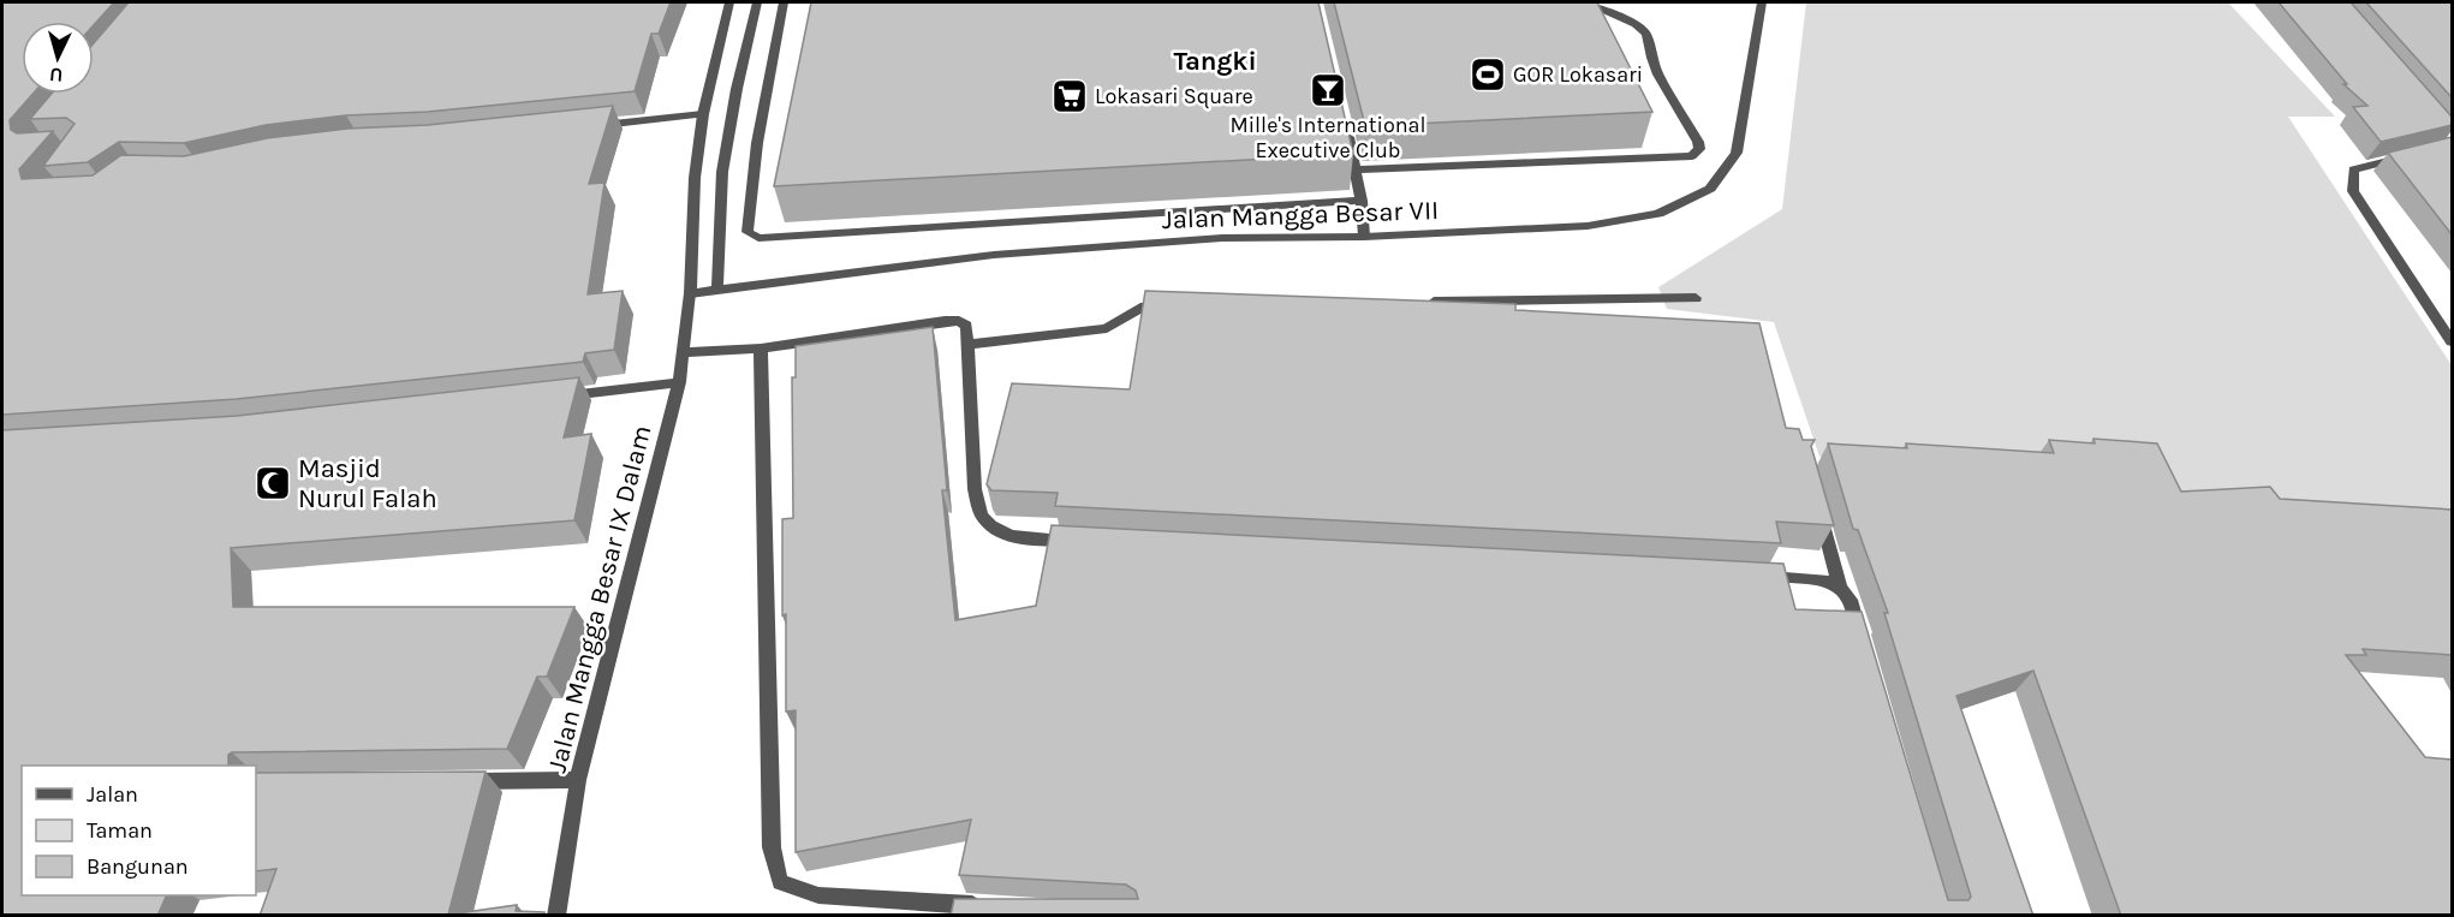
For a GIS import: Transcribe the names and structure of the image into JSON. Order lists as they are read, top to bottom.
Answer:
{
  "streets": {
    "street": ["Jalan Mangga Besar VII", "Jalan Mangga Besar IX Dalam"]
  },
  "crossings": [
    ["Jalan Mangga Besar VII", "Jalan Mangga Besar IX Dalam"]
  ],
  "districts": ["Tangki"],
  "places": {
    "sports": ["GOR Lokasari"],
    "bar": ["Mille's International Executive Club"],
    "supermarket": ["Lokasari Square"],
    "mosque": ["Masjid Nurul Falah"]
  },
  "legend": ["Jalan", "Taman", "Bangunan"],
  "north": "bottom"
}
